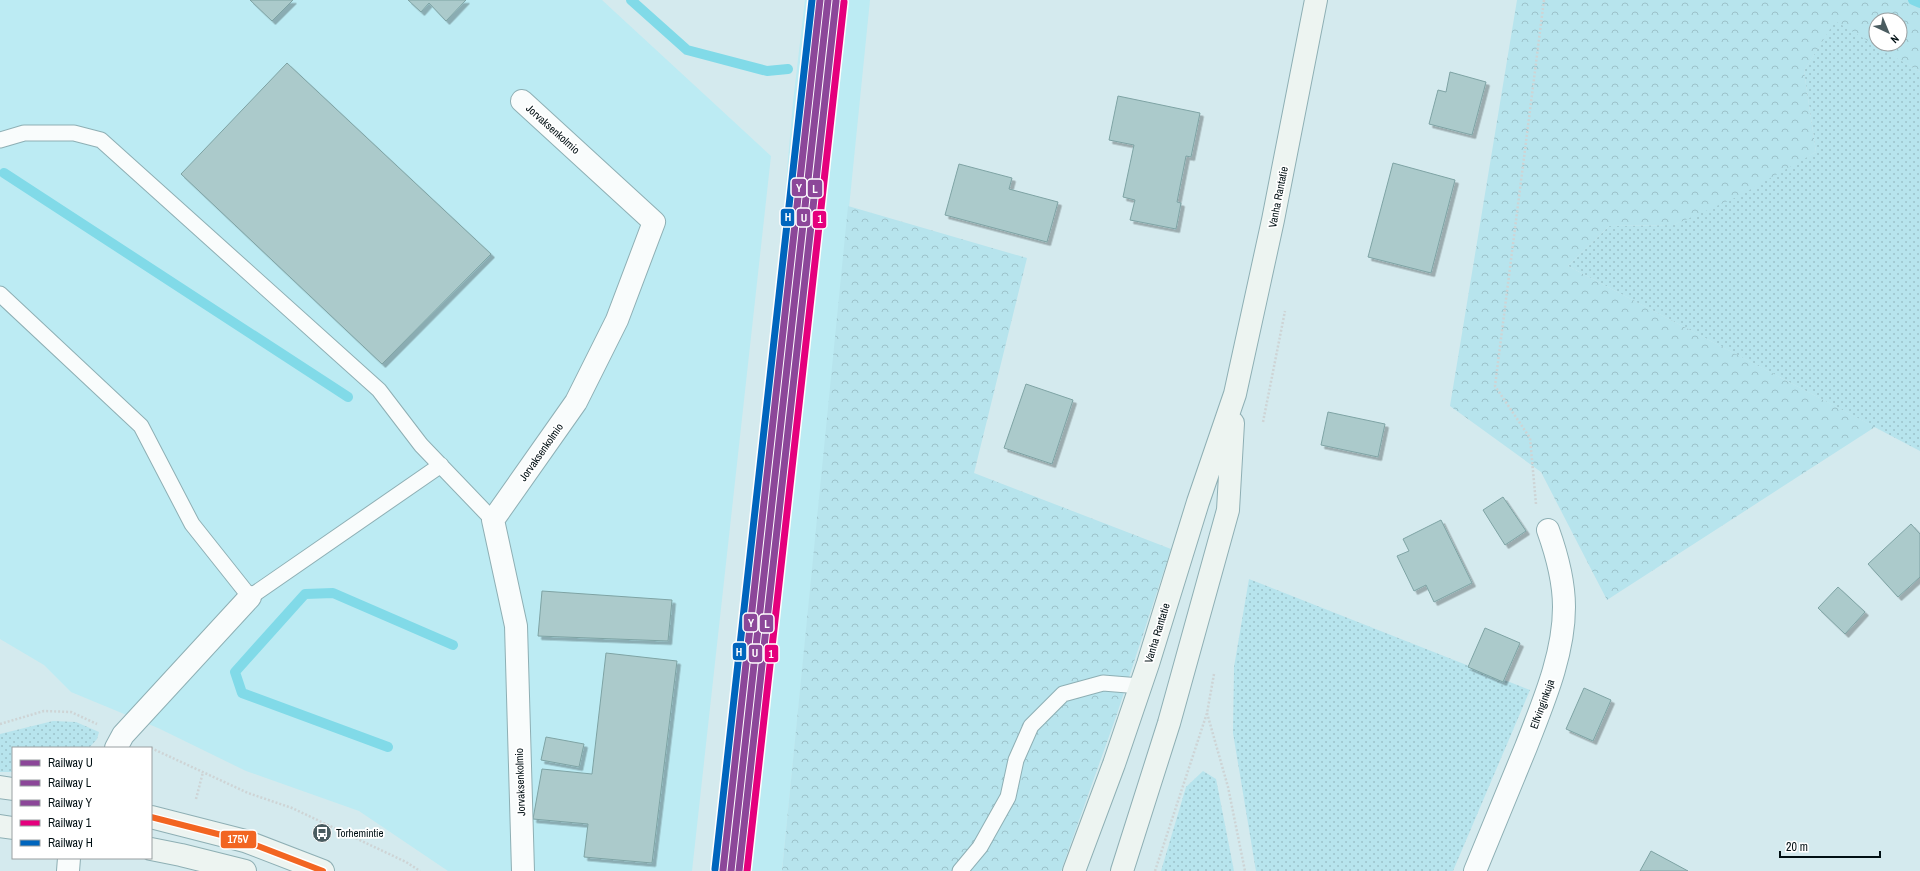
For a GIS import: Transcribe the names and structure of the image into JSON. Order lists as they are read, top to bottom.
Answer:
{
  "streets": {
    "main road": ["Vanha Rantatie"],
    "street": ["Jorvaksenkolmio", "Elfvinginkuja"]
  },
  "places": {
    "bus stop": ["Torhemintie"]
  },
  "lines": [
    "rail line U",
    "rail line Y",
    "rail line H",
    "rail line L",
    "rail line 1",
    "transit line 175V"
  ],
  "legend": [
    "Railway U",
    "Railway L",
    "Railway Y",
    "Railway 1",
    "Railway H"
  ],
  "scale_bar": "20 m",
  "north": "bottom right"
}
